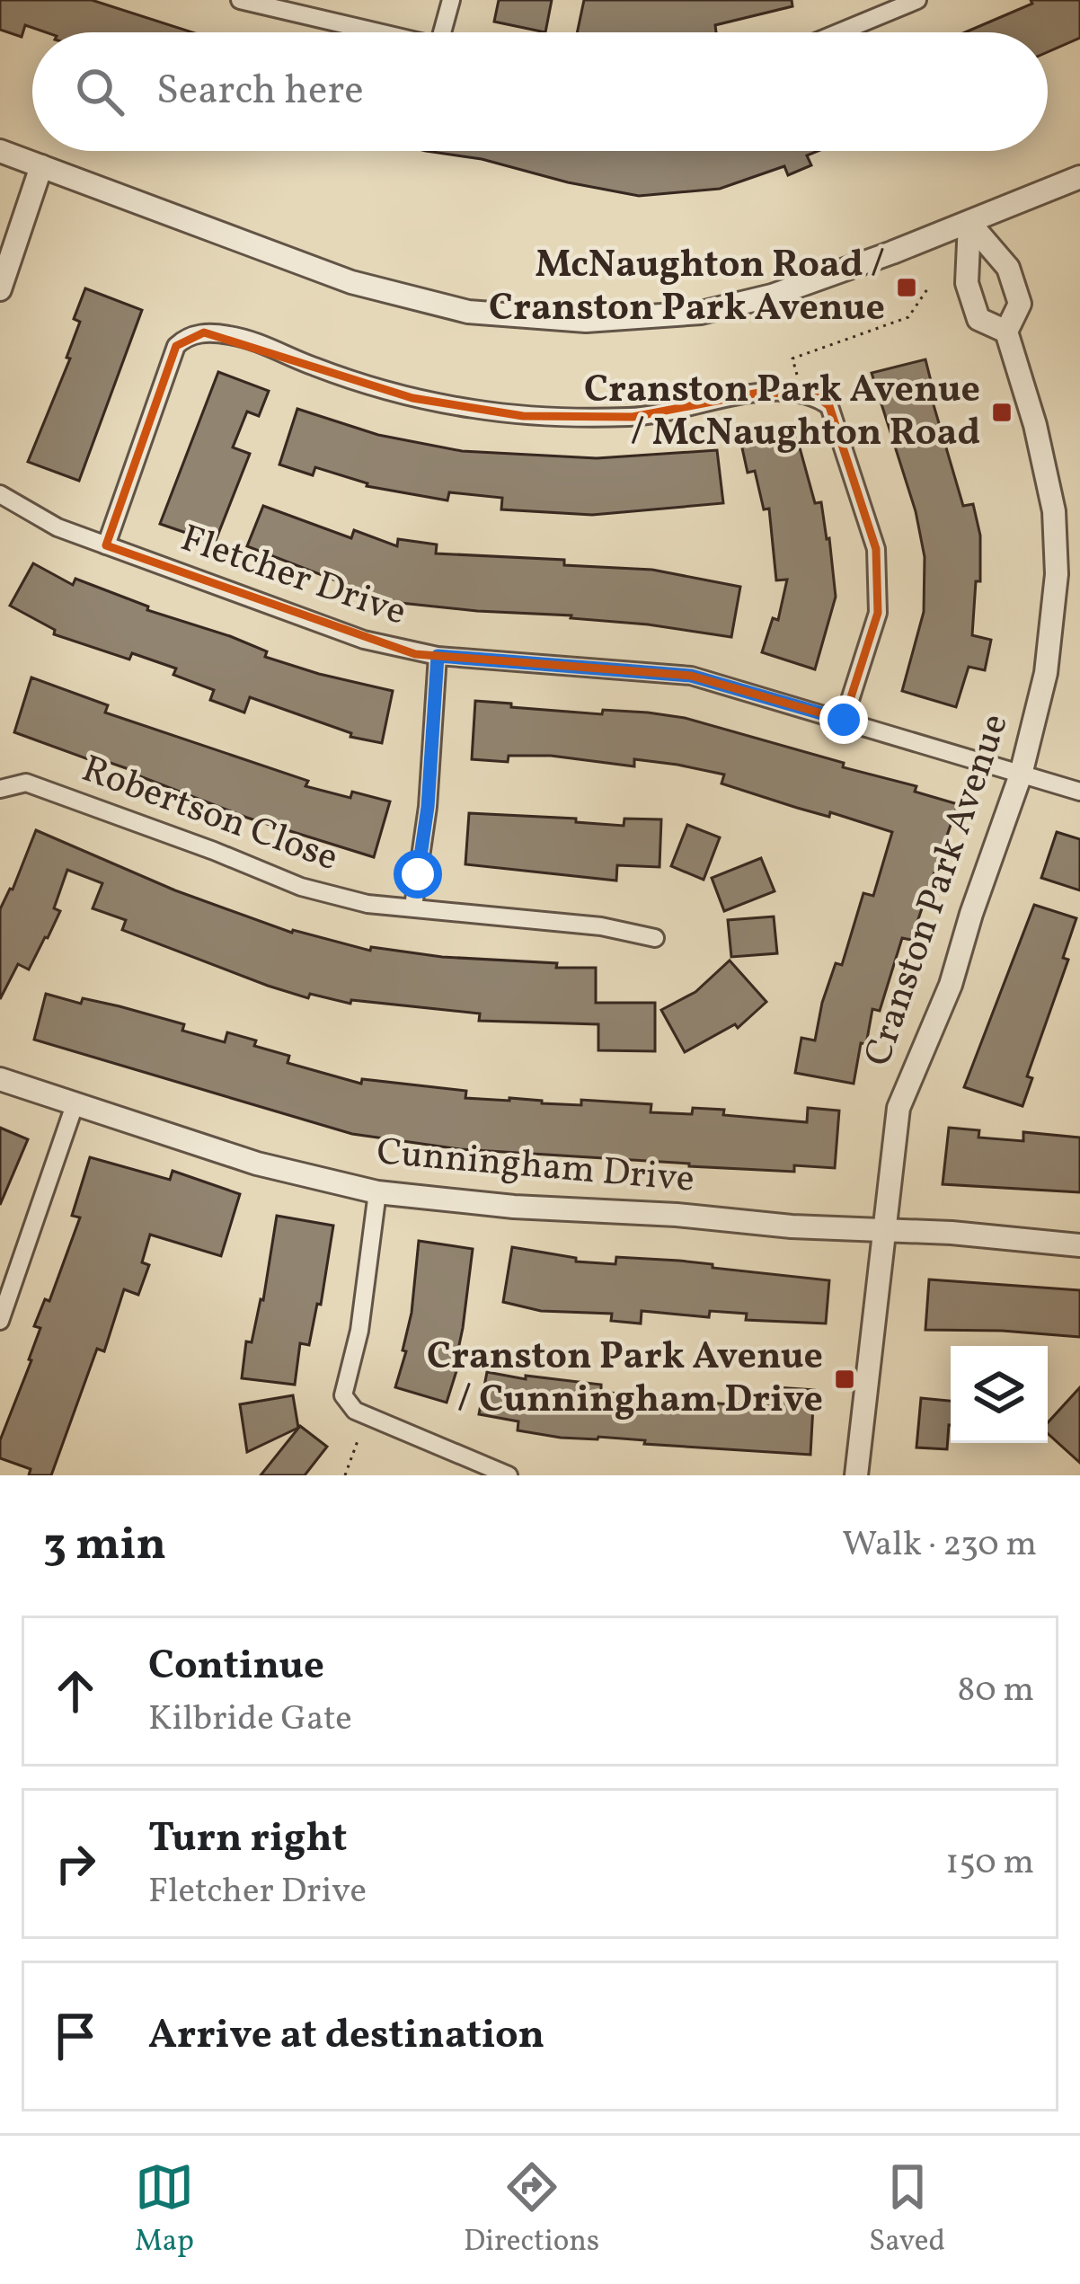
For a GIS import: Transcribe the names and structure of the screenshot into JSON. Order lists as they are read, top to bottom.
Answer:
{
  "streets": {
    "street": [
      "Fletcher Drive",
      "Robertson Close",
      "Cranston Park Avenue",
      "Cunningham Drive"
    ]
  },
  "crossings": [
    ["Fletcher Drive", "Cranston Park Avenue"],
    ["Cranston Park Avenue", "Cunningham Drive"]
  ],
  "places": {
    "transit": ["McNaughton Road / Cranston Park Avenue", "Cranston Park Avenue / McNaughton Road", "Cranston Park Avenue / Cunningham Drive"]
  },
  "page": {
    "search": "Search here",
    "heading": ["3 min", "Walk · 230 m"],
    "list": [
      ["Continue", "Kilbride Gate", "80 m"],
      ["Turn right", "Fletcher Drive", "150 m"],
      "Arrive at destination"
    ],
    "nav": ["Map", "Directions", "Saved"]
  }
}
